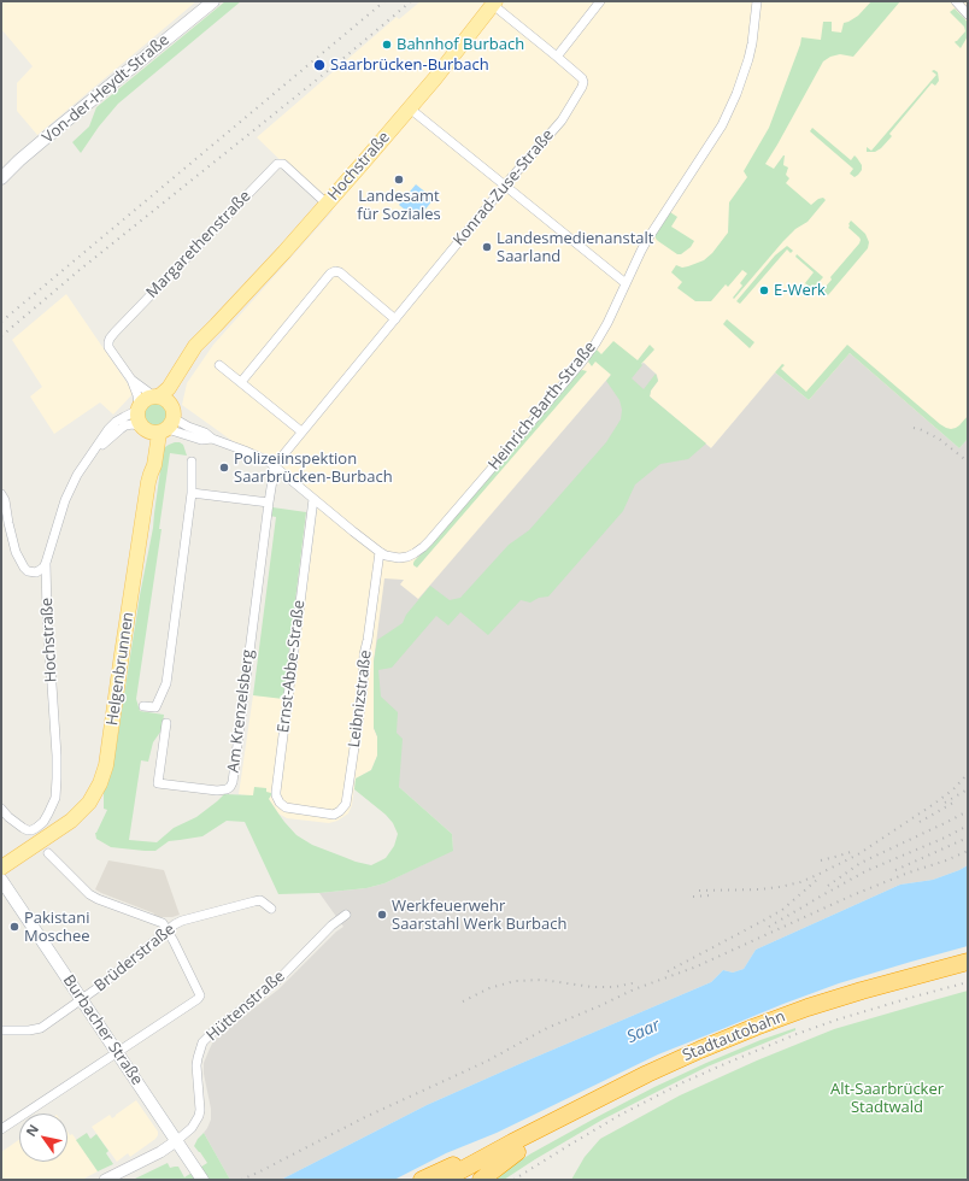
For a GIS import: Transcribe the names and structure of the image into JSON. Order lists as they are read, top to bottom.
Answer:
{
  "streets": {
    "highway": ["Stadtautobahn"],
    "main road": [
      "Von-der-Heydt-Straße",
      "Hochstraße",
      "Helgenbrunnen",
      "Burbacher Straße"
    ],
    "street": [
      "Konrad-Zuse-Straße",
      "Margarethenstraße",
      "Heinrich-Barth-Straße",
      "Ernst-Abbe-Straße",
      "Leibnizstraße",
      "Am Krenzelsberg",
      "Brüderstraße",
      "Hüttenstraße"
    ]
  },
  "crossings": [
    ["Hochstraße", "Konrad-Zuse-Straße"],
    ["Hochstraße", "Margarethenstraße"],
    ["Hochstraße", "Heinrich-Barth-Straße"],
    ["Hochstraße", "Helgenbrunnen"],
    ["Konrad-Zuse-Straße", "Heinrich-Barth-Straße"],
    ["Konrad-Zuse-Straße", "Am Krenzelsberg"],
    ["Heinrich-Barth-Straße", "Ernst-Abbe-Straße"],
    ["Heinrich-Barth-Straße", "Helgenbrunnen"],
    ["Heinrich-Barth-Straße", "Leibnizstraße"],
    ["Heinrich-Barth-Straße", "Am Krenzelsberg"],
    ["Ernst-Abbe-Straße", "Leibnizstraße"],
    ["Brüderstraße", "Burbacher Straße"],
    ["Hüttenstraße", "Burbacher Straße"]
  ],
  "water": ["Saar"],
  "parks": ["Alt-Saarbrücker Stadtwald"],
  "places": [
    "Bahnhof Burbach",
    "Saarbrücken-Burbach",
    "Landesamt für Soziales",
    "Landesmedienanstalt Saarland",
    "E-Werk",
    "Polizeiinspektion Saarbrücken-Burbach",
    "Werkfeuerwehr Saarstahl Werk Burbach",
    "Pakistani Moschee"
  ],
  "north": "top left"
}
